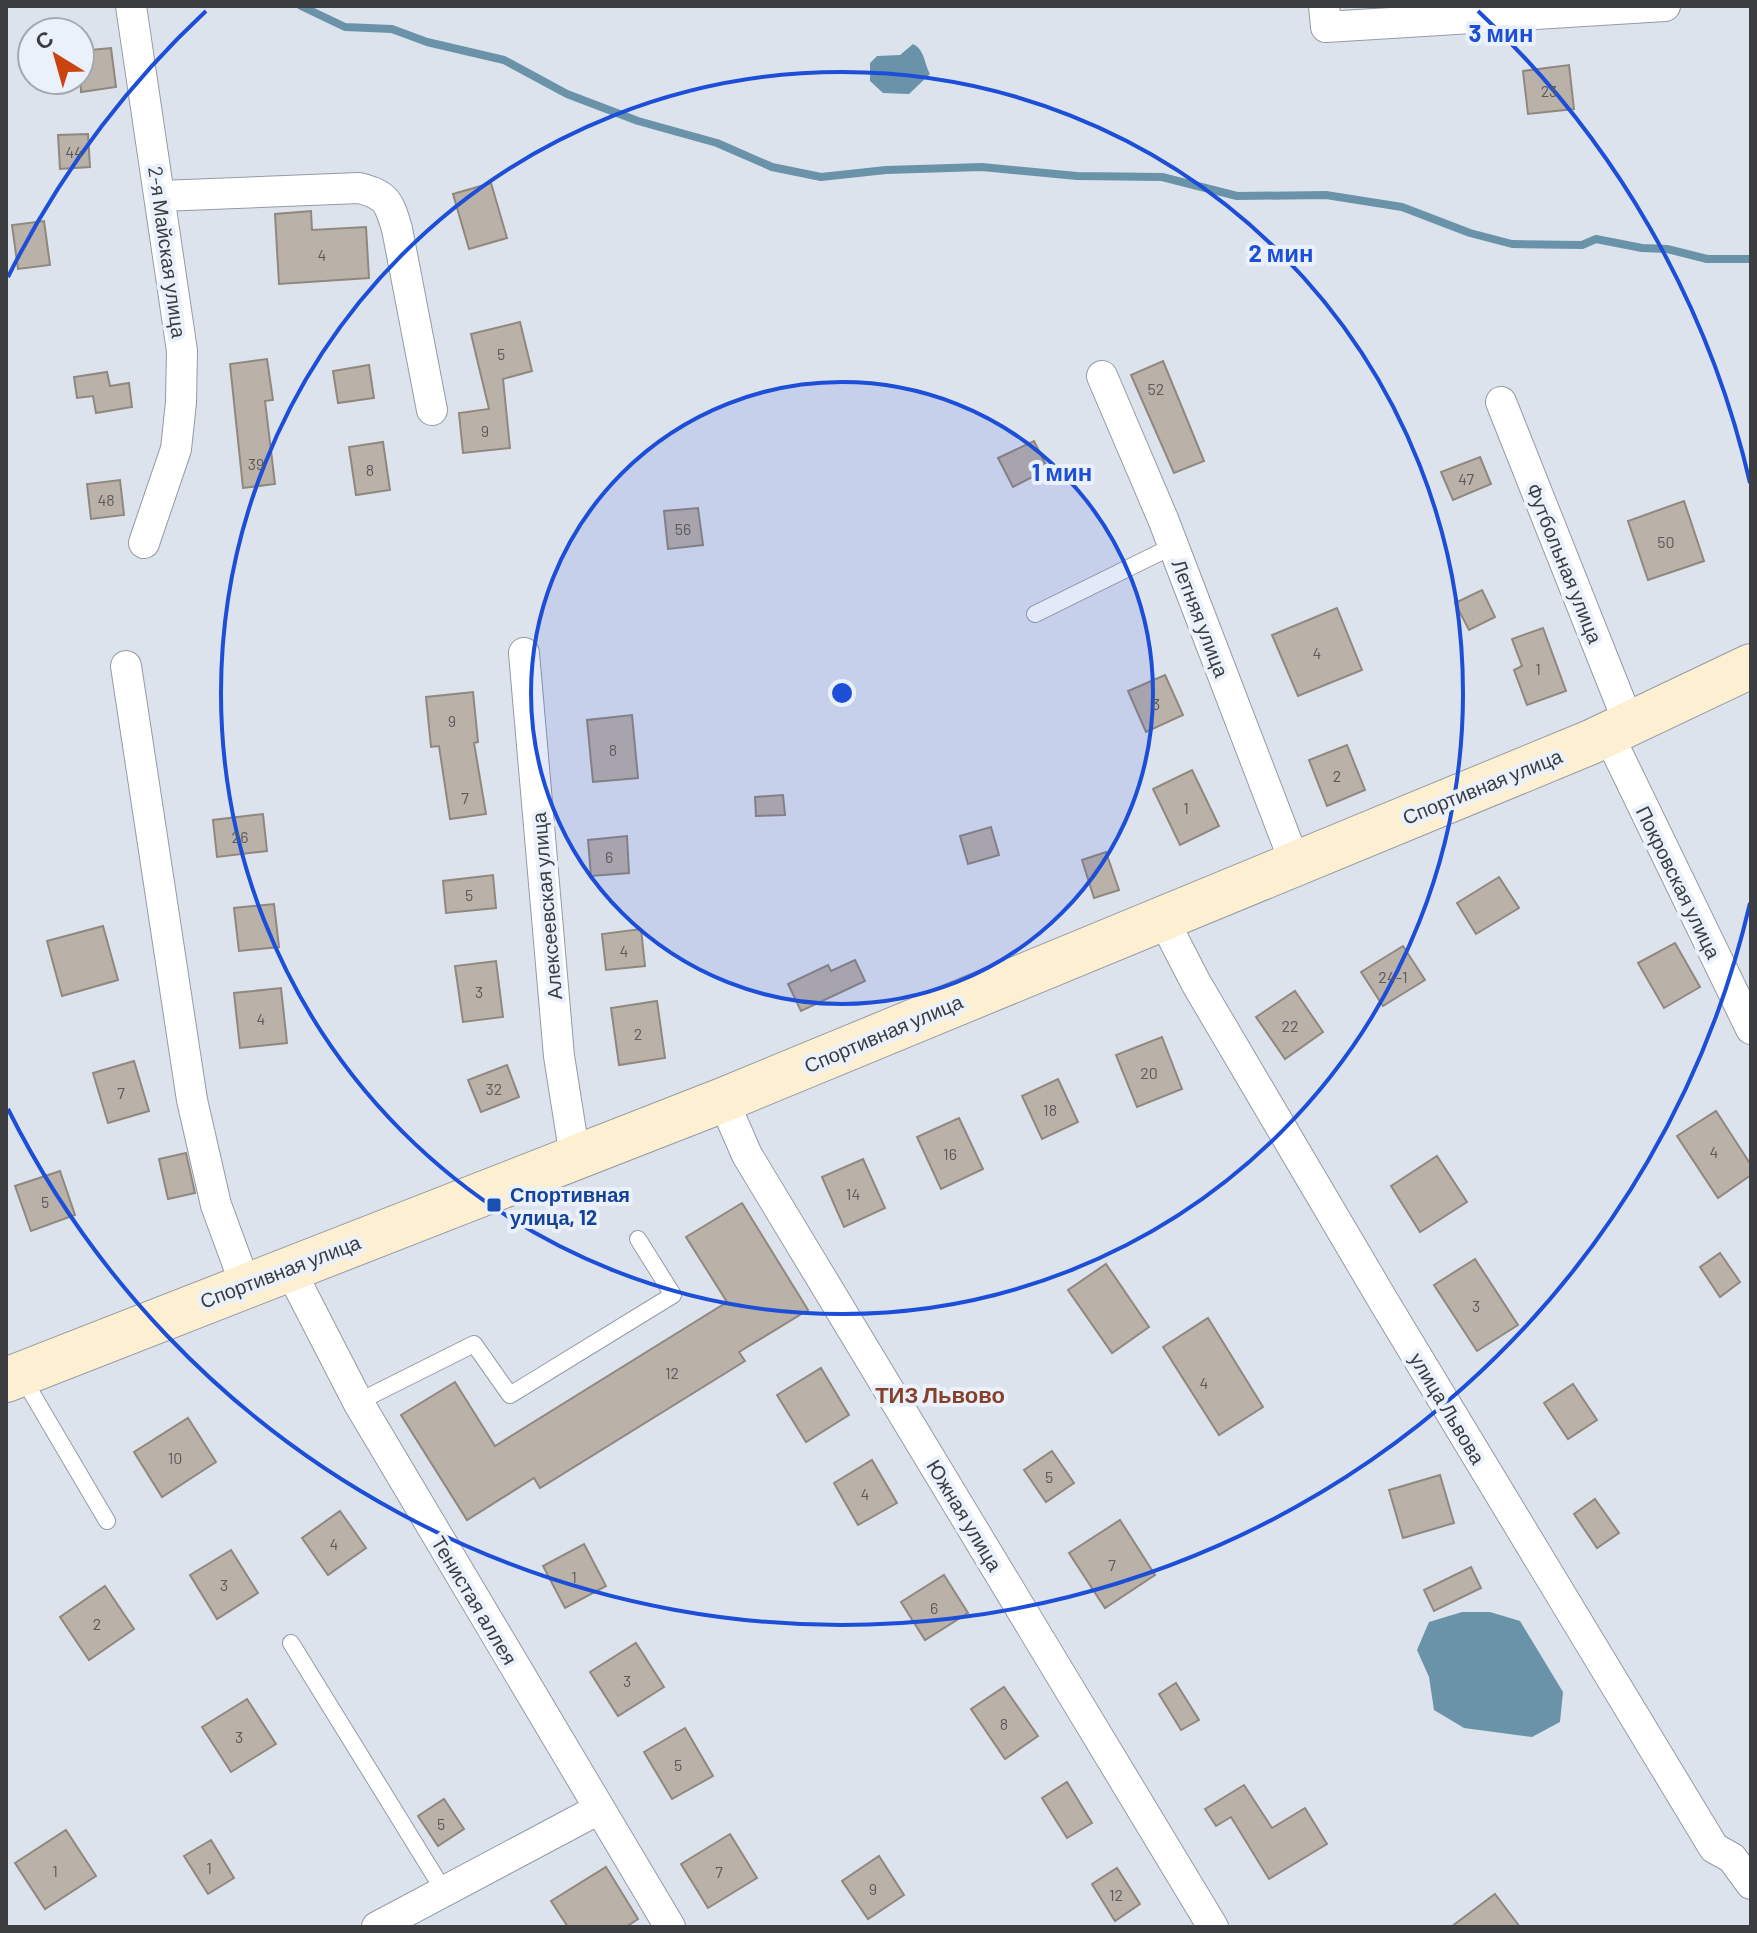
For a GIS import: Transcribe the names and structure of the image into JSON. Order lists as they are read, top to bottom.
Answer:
{
  "streets": {
    "street": [
      "2-я Майская улица",
      "Футбольная улица",
      "Летняя улица",
      "Спортивная улица",
      "Покровская улица",
      "Алексеевская улица",
      "улица Львова",
      "Южная улица",
      "Тенистая аллея"
    ]
  },
  "crossings": [
    ["Футбольная улица", "Спортивная улица"],
    ["Футбольная улица", "Покровская улица"],
    ["Летняя улица", "Спортивная улица"],
    ["Спортивная улица", "Покровская улица"],
    ["Спортивная улица", "Алексеевская улица"],
    ["Спортивная улица", "улица Львова"],
    ["Спортивная улица", "Южная улица"],
    ["Спортивная улица", "Тенистая аллея"]
  ],
  "districts": ["ТИЗ Львово"],
  "places": {
    "transit": ["Спортивная улица, 12"]
  },
  "house_numbers": [
    "23",
    "44",
    "4",
    "5",
    "52",
    "9",
    "39",
    "8",
    "47",
    "48",
    "56",
    "50",
    "4",
    "1",
    "3",
    "9",
    "8",
    "2",
    "7",
    "1",
    "26",
    "6",
    "5",
    "4",
    "24-1",
    "3",
    "4",
    "22",
    "2",
    "20",
    "32",
    "7",
    "18",
    "4",
    "16",
    "14",
    "5",
    "3",
    "12",
    "4",
    "10",
    "5",
    "4",
    "4",
    "7",
    "1",
    "3",
    "6",
    "2",
    "3",
    "8",
    "3",
    "5",
    "5",
    "1",
    "1",
    "7",
    "9",
    "12"
  ],
  "north": "top left",
  "rings": ["3 мин", "2 мин", "1 мин"]
}
